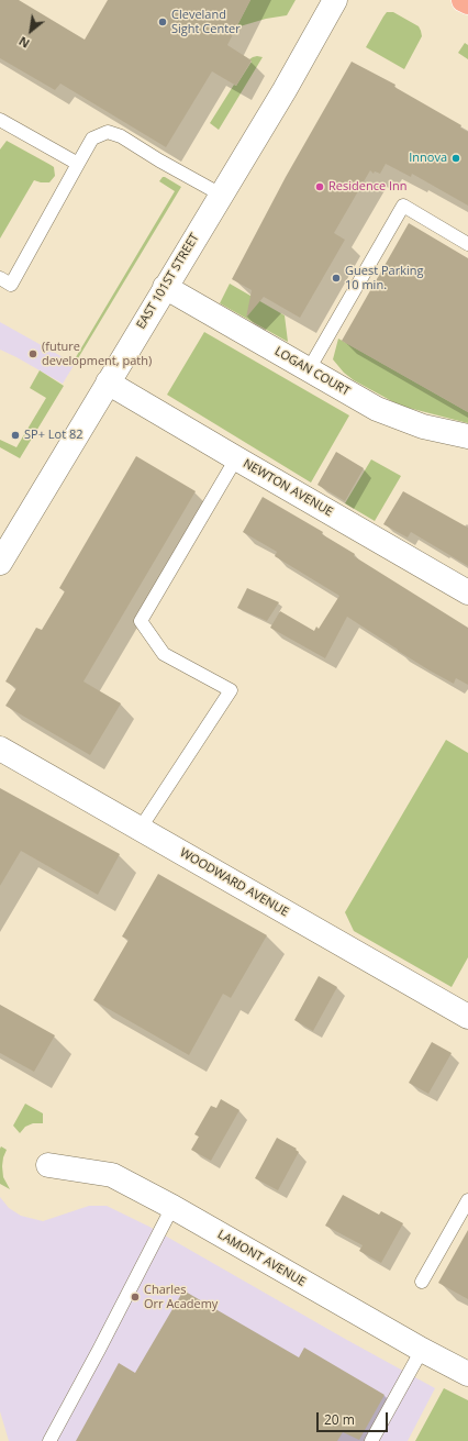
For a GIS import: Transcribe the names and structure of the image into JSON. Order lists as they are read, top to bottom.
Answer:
{
  "streets": {
    "street": [
      "EAST 101ST STREET",
      "LOGAN COURT",
      "NEWTON AVENUE",
      "WOODWARD AVENUE",
      "LAMONT AVENUE"
    ]
  },
  "crossings": [
    ["EAST 101ST STREET", "LOGAN COURT"],
    ["EAST 101ST STREET", "NEWTON AVENUE"]
  ],
  "places": [
    "Cleveland Sight Center",
    "Innova",
    "Residence Inn",
    "Guest Parking 10 min.",
    "(future development, path)",
    "SP+ Lot 82",
    "Charles Orr Academy"
  ],
  "scale_bar": "20 m",
  "north": "bottom left"
}
